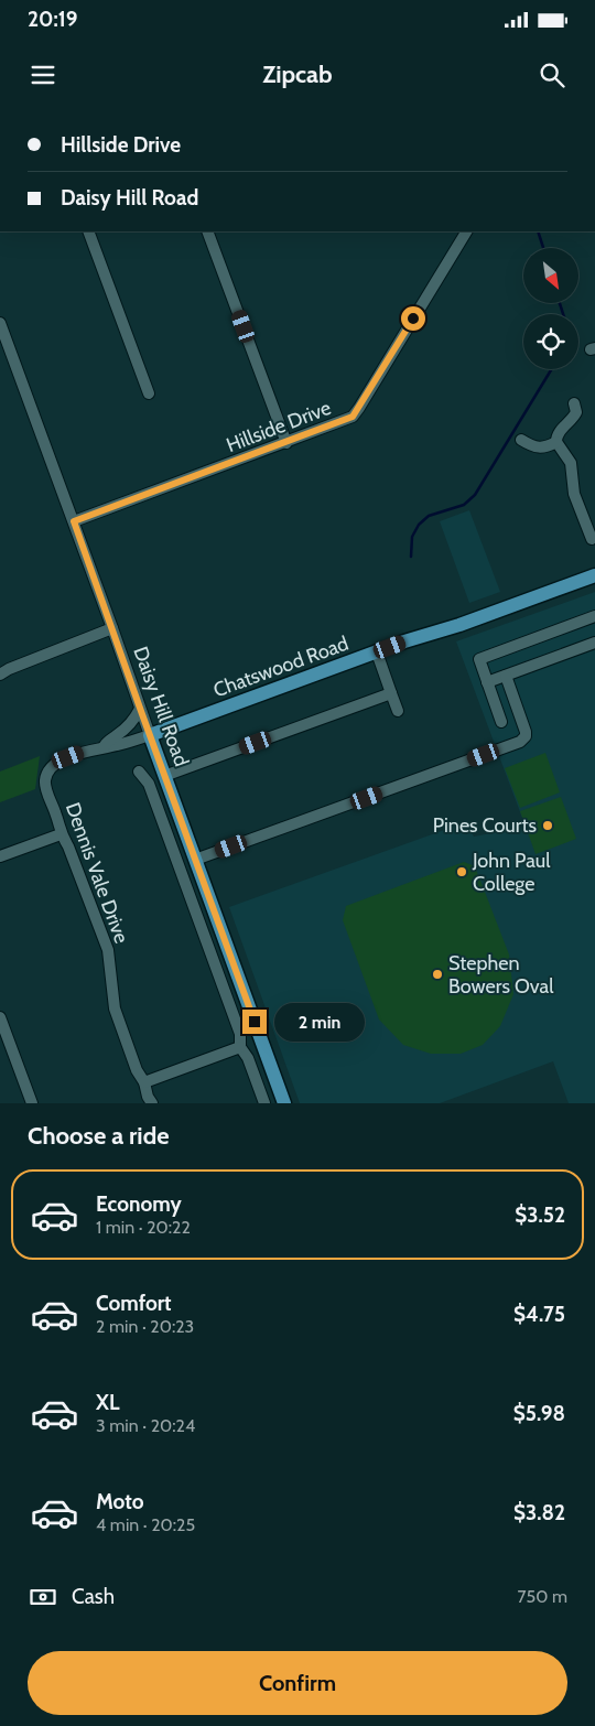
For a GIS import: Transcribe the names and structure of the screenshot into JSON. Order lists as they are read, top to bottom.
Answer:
{
  "streets": {
    "main road": ["Chatswood Road", "Daisy Hill Road"],
    "street": ["Hillside Drive", "Dennis Vale Drive"]
  },
  "crossings": [
    ["Hillside Drive", "Daisy Hill Road"],
    ["Chatswood Road", "Daisy Hill Road"],
    ["Chatswood Road", "Dennis Vale Drive"]
  ],
  "places": ["Pines Courts", "John Paul College", "Stephen Bowers Oval"],
  "north": "bottom right",
  "page": {
    "status": "20:19",
    "header": "Zipcab",
    "banner": ["Hillside Drive", "Daisy Hill Road"],
    "bubble": "2 min",
    "heading": "Choose a ride",
    "list": [
      {
        "name": "Economy",
        "note": "1 min · 20:22",
        "value": "$3.52"
      },
      {
        "name": "Comfort",
        "note": "2 min · 20:23",
        "value": "$4.75"
      },
      {
        "name": "XL",
        "note": "3 min · 20:24",
        "value": "$5.98"
      },
      {
        "name": "Moto",
        "note": "4 min · 20:25",
        "value": "$3.82"
      }
    ],
    "pay": ["Cash", "750 m"],
    "buttons": "Confirm"
  }
}
